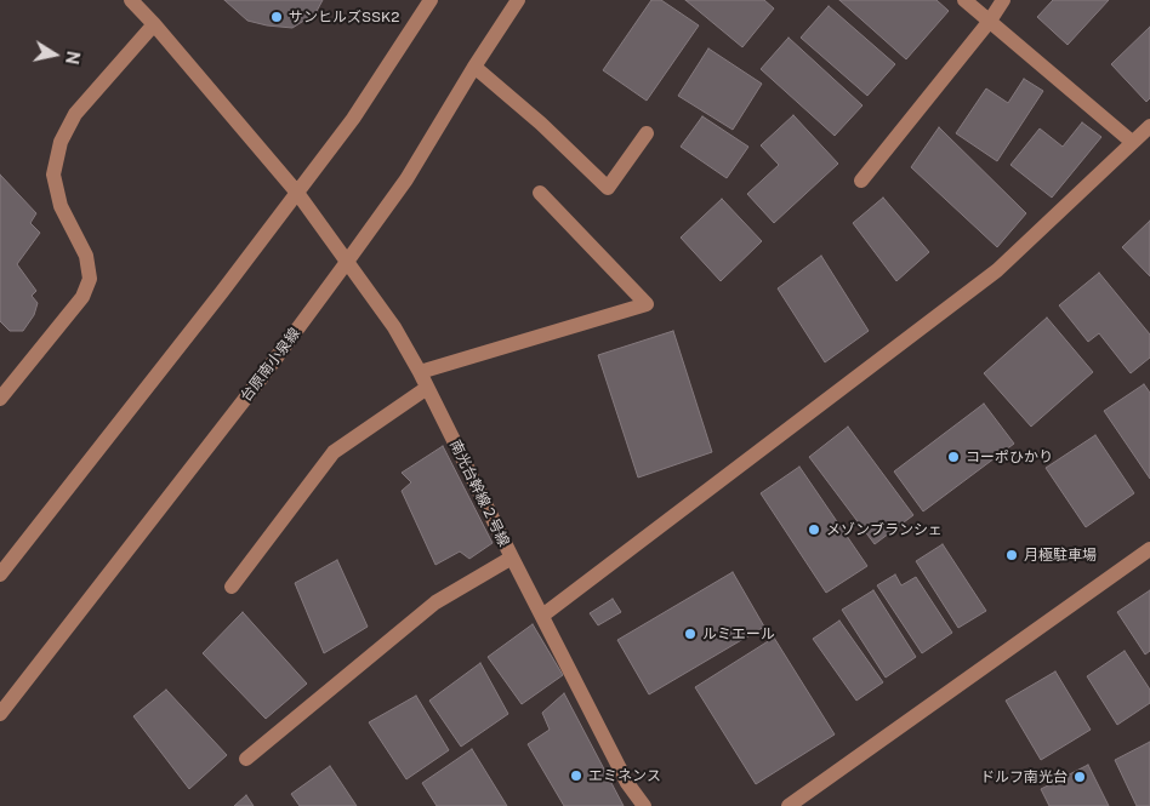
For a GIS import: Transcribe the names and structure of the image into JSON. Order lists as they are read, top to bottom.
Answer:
{
  "streets": {
    "street": ["台原南小泉線", "南光台幹線２号線"]
  },
  "crossings": [
    ["台原南小泉線", "南光台幹線２号線"]
  ],
  "places": [
    "サンヒルズSSK2",
    "コーポひかり",
    "メゾンブランシェ",
    "月極駐車場",
    "ルミエール",
    "エミネンス",
    "ドルフ南光台"
  ],
  "north": "right"
}
